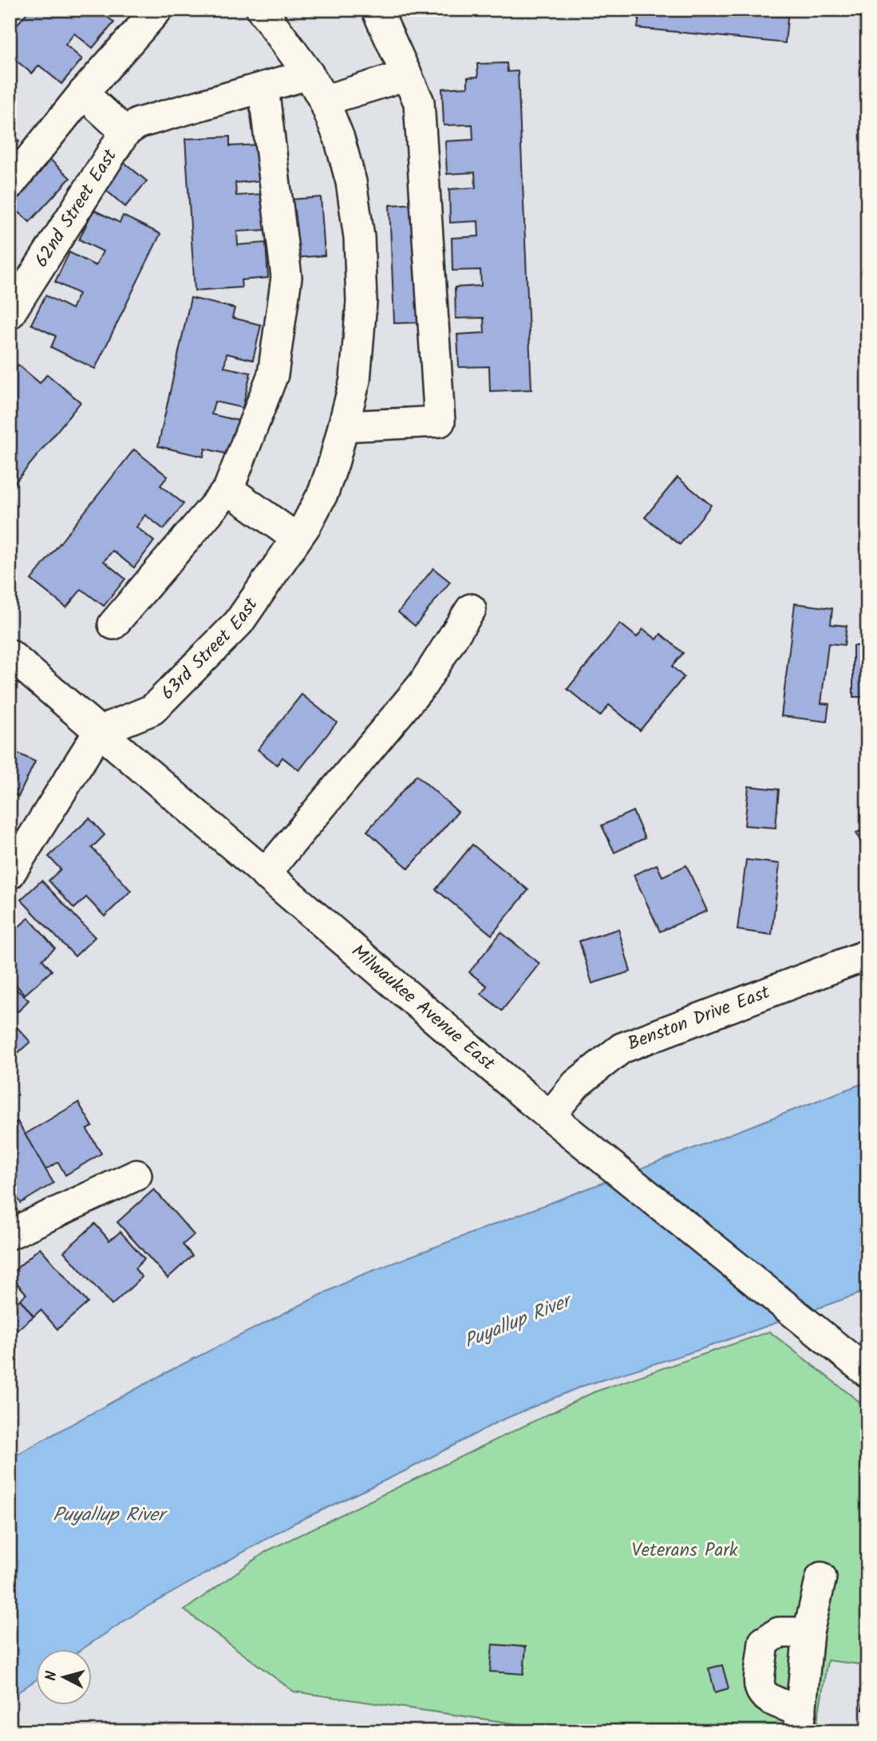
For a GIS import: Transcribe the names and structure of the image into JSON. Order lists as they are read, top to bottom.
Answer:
{
  "streets": {
    "street": [
      "62nd Street East",
      "63rd Street East",
      "Milwaukee Avenue East",
      "Benston Drive East"
    ]
  },
  "crossings": [
    ["62nd Street East", "63rd Street East"],
    ["63rd Street East", "Milwaukee Avenue East"],
    ["Milwaukee Avenue East", "Benston Drive East"]
  ],
  "water": ["Puyallup River"],
  "parks": ["Veterans Park"],
  "north": "left"
}
